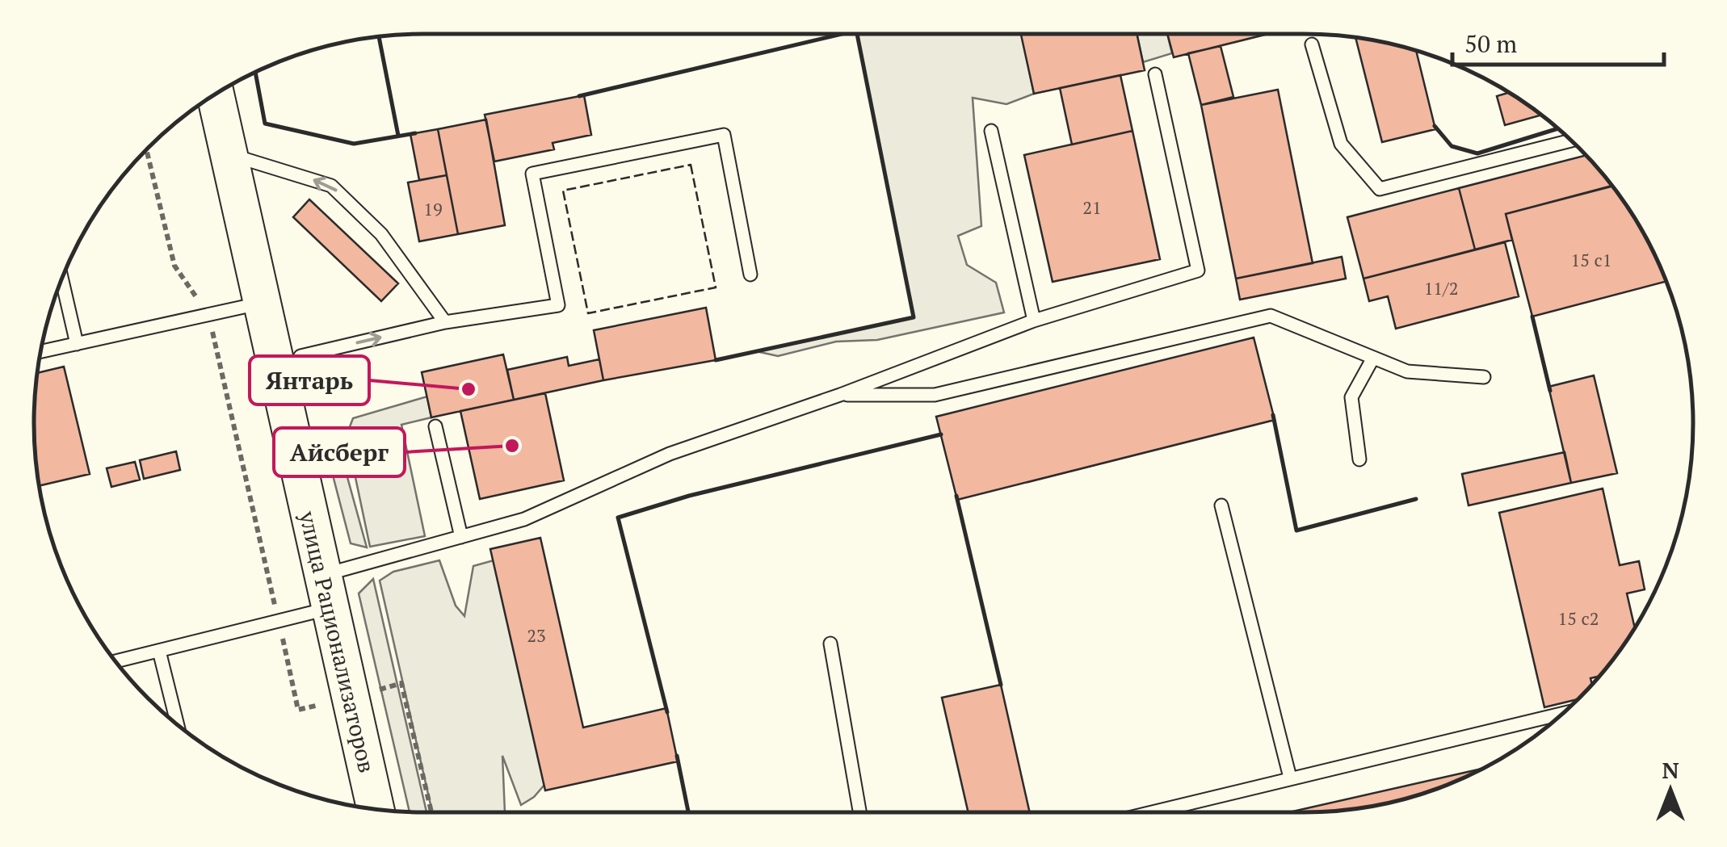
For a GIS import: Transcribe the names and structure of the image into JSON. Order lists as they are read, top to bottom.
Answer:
{
  "streets": {
    "main road": ["улица Рационализаторов"]
  },
  "places": ["Янтарь", "Айсберг"],
  "house_numbers": [
    "21",
    "19",
    "15 с1",
    "11/2",
    "15 с2",
    "23"
  ],
  "scale_bar": "50 m",
  "north": "top"
}
